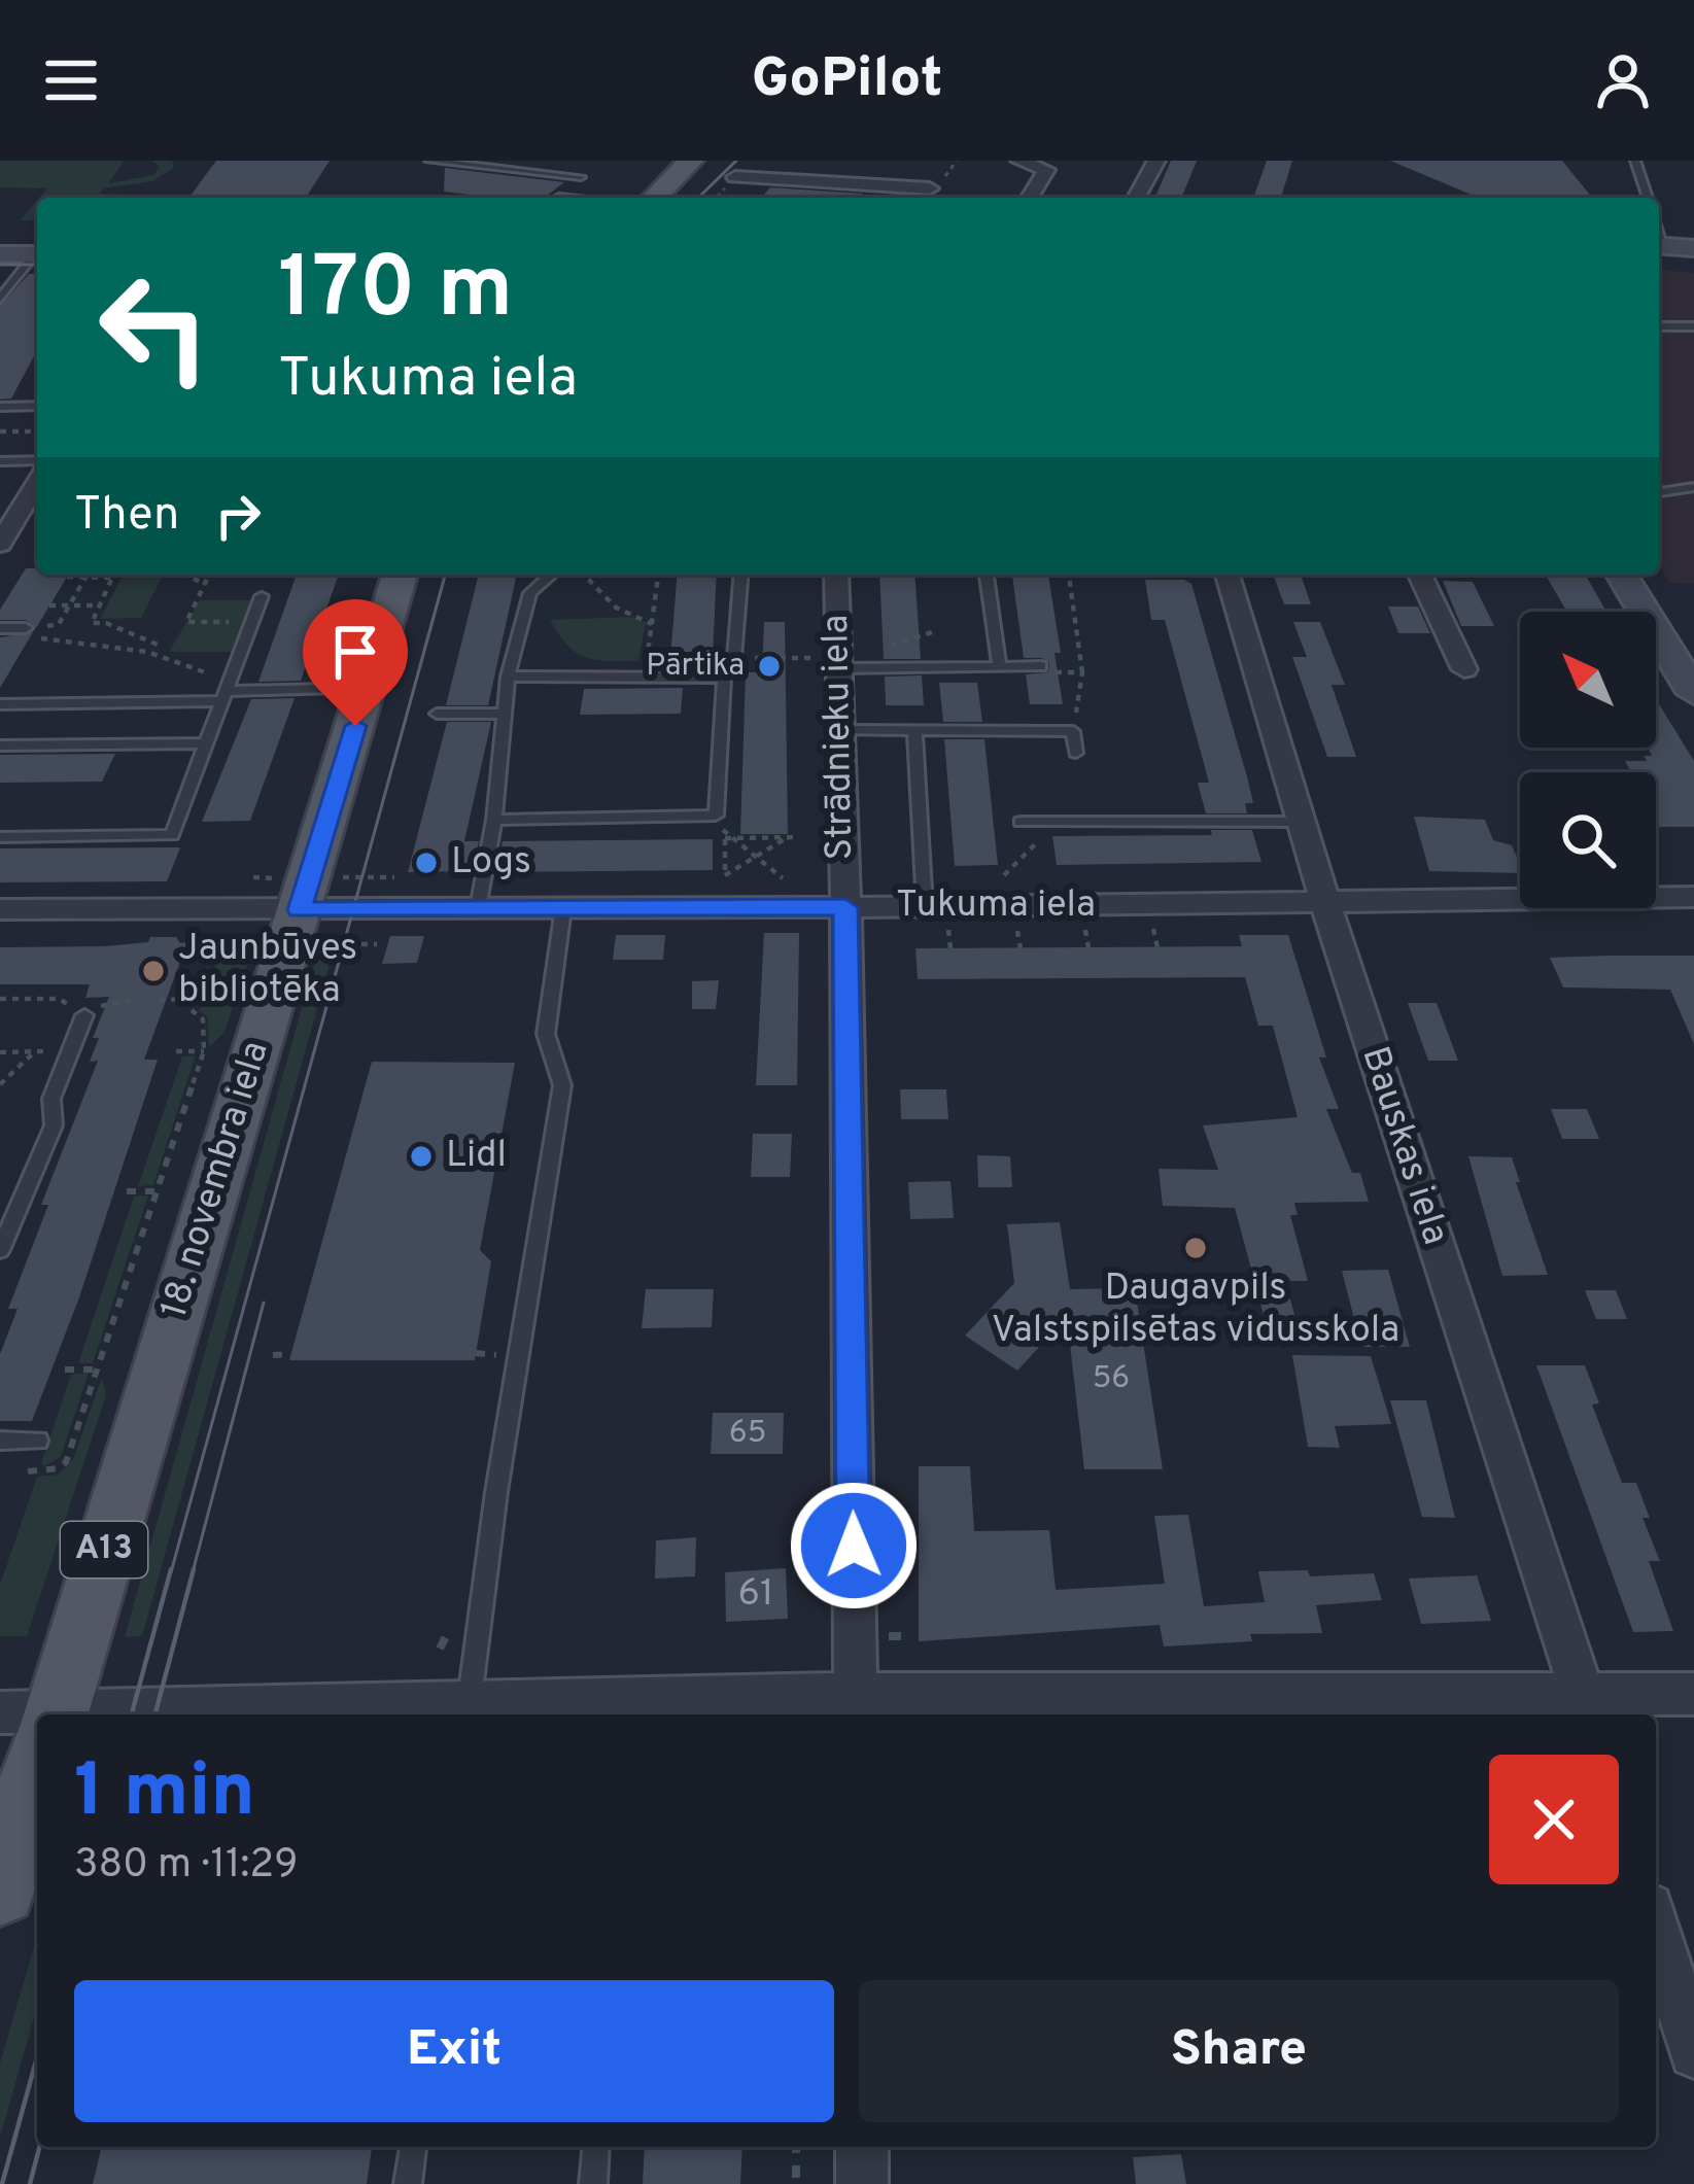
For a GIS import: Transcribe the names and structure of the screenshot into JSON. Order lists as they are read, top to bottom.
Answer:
{
  "streets": {
    "main road": ["18. novembra iela", "A13"],
    "street": ["Strādnieku iela", "Tukuma iela", "Bauskas iela"]
  },
  "crossings": [
    ["Strādnieku iela", "Tukuma iela"],
    ["Tukuma iela", "Bauskas iela"],
    ["Tukuma iela", "18. novembra iela"]
  ],
  "places": [
    "Pārtika",
    "Logs",
    "Jaunbūves bibliotēka",
    "Lidl",
    "Daugavpils Valstspilsētas vidusskola"
  ],
  "house_numbers": ["56", "65", "61"],
  "north": "top left",
  "page": {
    "header": "GoPilot",
    "turn": ["170 m", "Tukuma iela"],
    "then": "Then",
    "heading": ["1 min", "380 m · 11:29"],
    "buttons": ["Exit", "Share"]
  }
}
